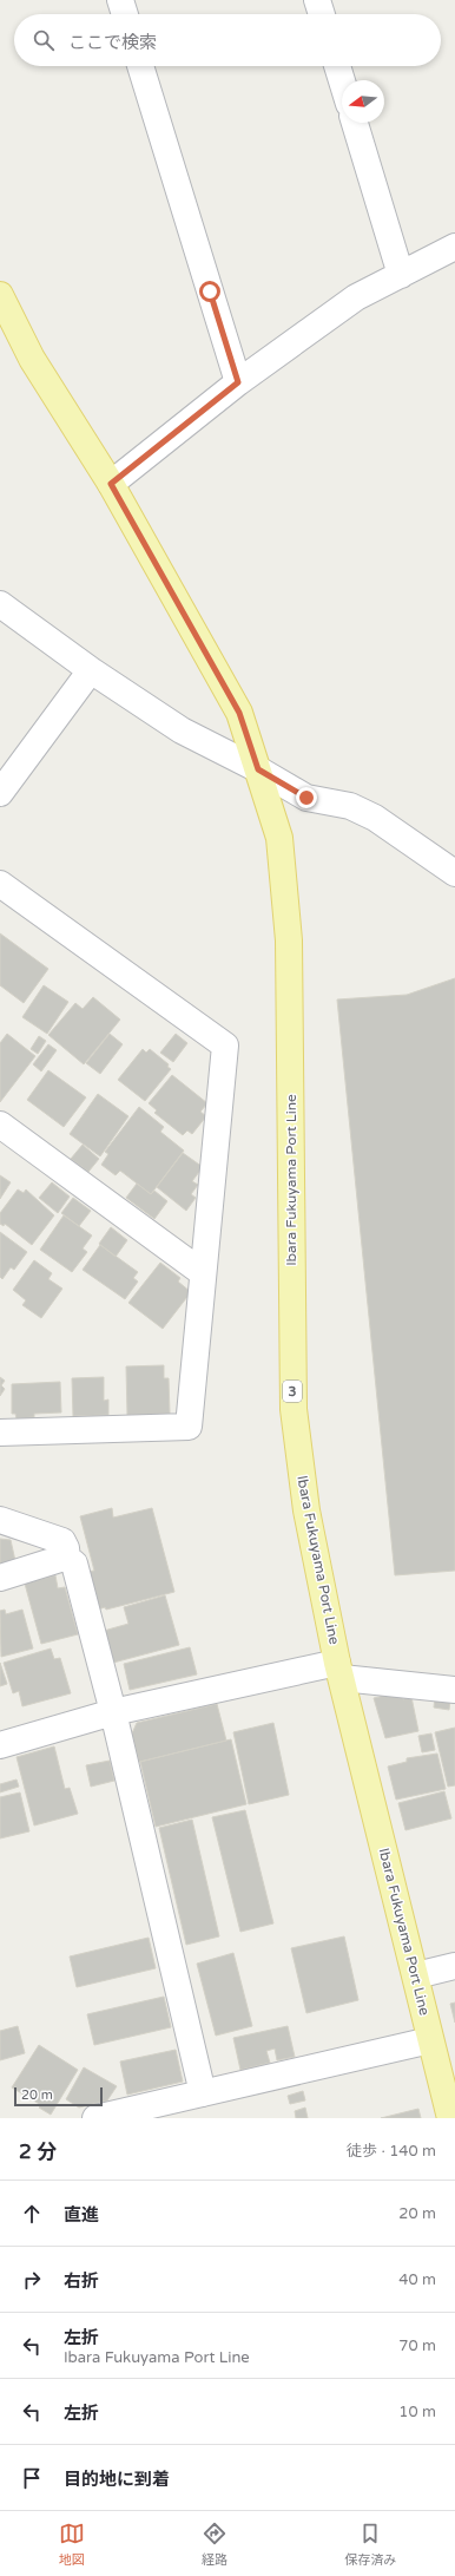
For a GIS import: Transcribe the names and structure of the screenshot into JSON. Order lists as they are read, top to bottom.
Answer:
{
  "streets": {
    "main road": ["Ibara Fukuyama Port Line", "3"]
  },
  "scale_bar": "20 m",
  "north": "left",
  "page": {
    "search": "ここで検索",
    "scale": "20 m",
    "heading": ["2 分", "徒歩 · 140 m"],
    "list": [
      ["直進", "20 m"],
      ["右折", "40 m"],
      ["左折", "Ibara Fukuyama Port Line", "70 m"],
      ["左折", "10 m"],
      "目的地に到着"
    ],
    "nav": ["地図", "経路", "保存済み"]
  }
}
